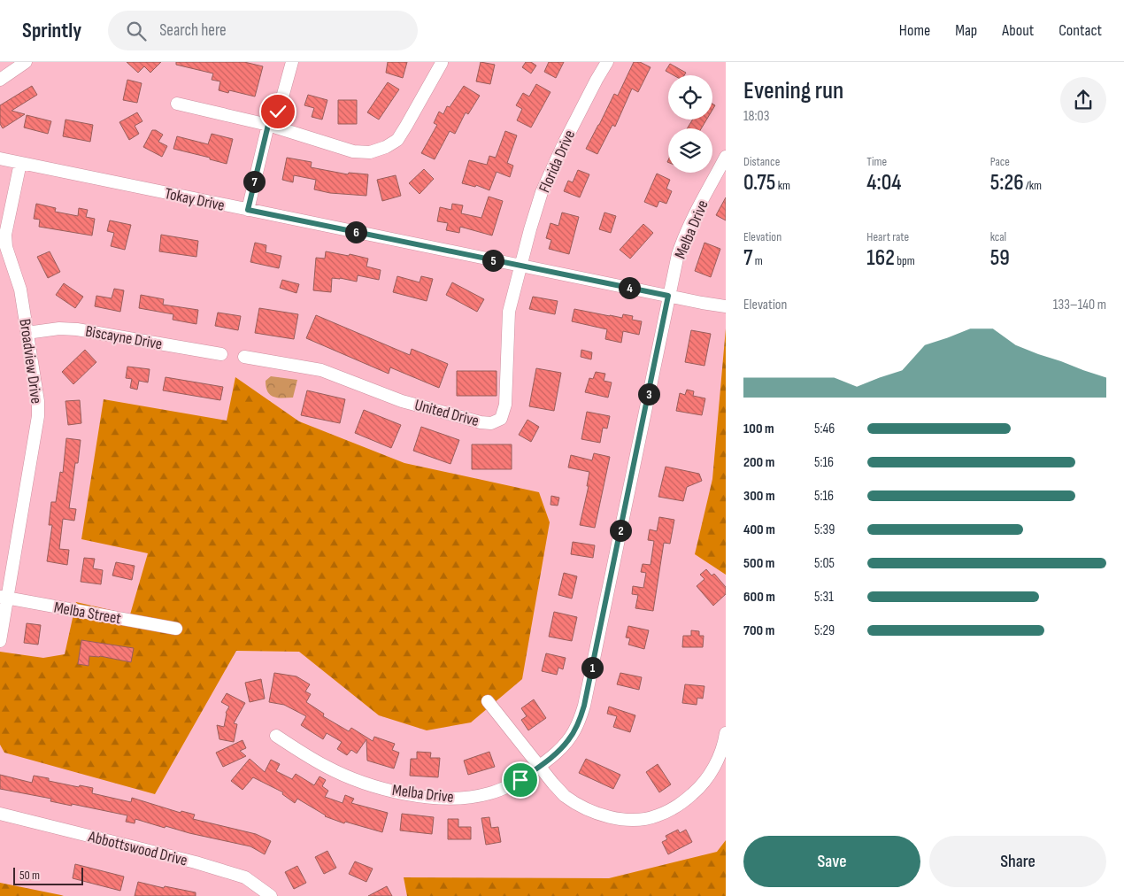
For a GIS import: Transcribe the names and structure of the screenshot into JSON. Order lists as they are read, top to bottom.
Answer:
{
  "streets": {
    "street": [
      "Florida Drive",
      "Tokay Drive",
      "Melba Drive",
      "Biscayne Drive",
      "Broadview Drive",
      "United Drive",
      "Melba Street",
      "Abbottswood Drive"
    ]
  },
  "crossings": [
    ["Florida Drive", "Tokay Drive"],
    ["Florida Drive", "United Drive"],
    ["Tokay Drive", "Melba Drive"],
    ["Tokay Drive", "Broadview Drive"],
    ["Tokay Drive", "United Drive"],
    ["Biscayne Drive", "Broadview Drive"],
    ["Broadview Drive", "Melba Street"]
  ],
  "scale_bar": "50 m",
  "page": {
    "header": "Sprintly",
    "search": "Search here",
    "nav": [
      "Home",
      "Map",
      "About",
      "Contact"
    ],
    "heading": ["Evening run", "18:03"],
    "stats": [
      ["Distance", "0.75 km"],
      ["Time", "4:04"],
      ["Pace", "5:26 /km"],
      ["Elevation", "7 m"],
      ["Heart rate", "162 bpm"],
      ["kcal", "59"]
    ],
    "pins": [
      "7",
      "6",
      "5",
      "4",
      "3",
      "2",
      "1"
    ],
    "chart": ["Elevation", "133–140 m"],
    "list": [
      {
        "name": "100 m",
        "note": "5:46"
      },
      {
        "name": "200 m",
        "note": "5:16"
      },
      {
        "name": "300 m",
        "note": "5:16"
      },
      {
        "name": "400 m",
        "note": "5:39"
      },
      {
        "name": "500 m",
        "note": "5:05"
      },
      {
        "name": "600 m",
        "note": "5:31"
      },
      {
        "name": "700 m",
        "note": "5:29"
      }
    ],
    "buttons": ["Save", "Share"],
    "scale": "50 m"
  }
}
